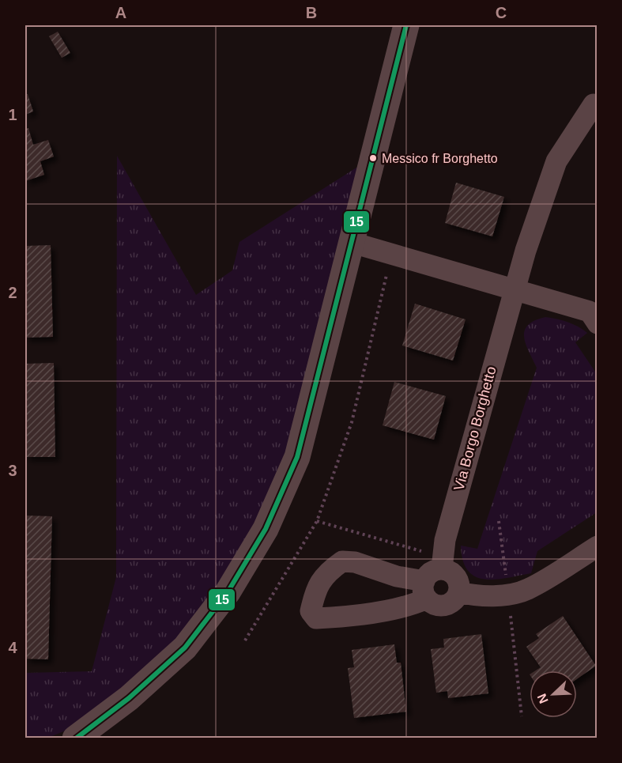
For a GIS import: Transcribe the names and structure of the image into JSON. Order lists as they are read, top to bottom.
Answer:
{
  "streets": {
    "street": ["Via Borgo Borghetto"]
  },
  "places": ["Messico fr Borghetto"],
  "lines": ["transit line 15"],
  "north": "bottom left",
  "grid": {
    "columns": ["A", "B", "C"],
    "rows": [
      "1",
      "2",
      "3",
      "4"
    ]
  }
}
